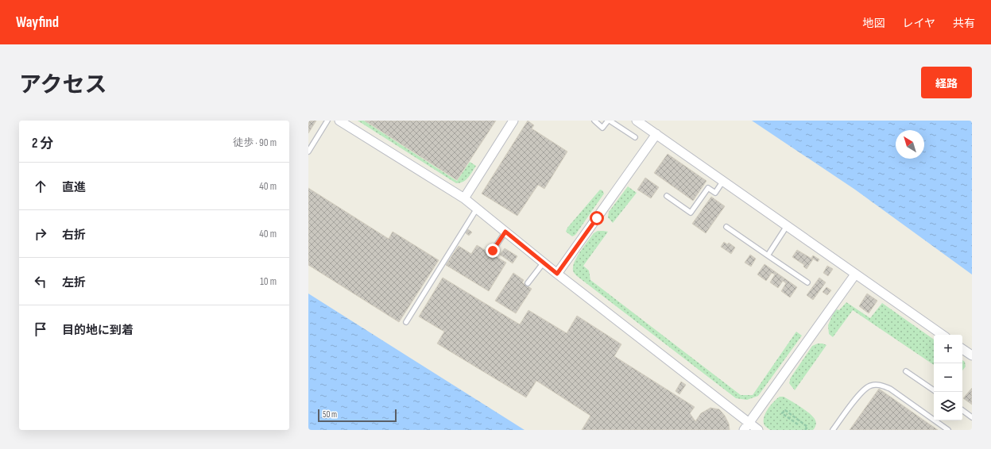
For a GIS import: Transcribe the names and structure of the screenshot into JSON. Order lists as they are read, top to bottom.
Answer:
{
  "scale_bar": "50 m",
  "north": "top left",
  "page": {
    "header": "Wayfind",
    "nav": ["地図", "レイヤ", "共有"],
    "title": "アクセス",
    "buttons": "経路",
    "heading": ["2 分", "徒歩 · 90 m"],
    "list": [
      ["直進", "40 m"],
      ["右折", "40 m"],
      ["左折", "10 m"],
      "目的地に到着"
    ],
    "map_buttons": ["+", "−"],
    "scale": "50 m"
  }
}
